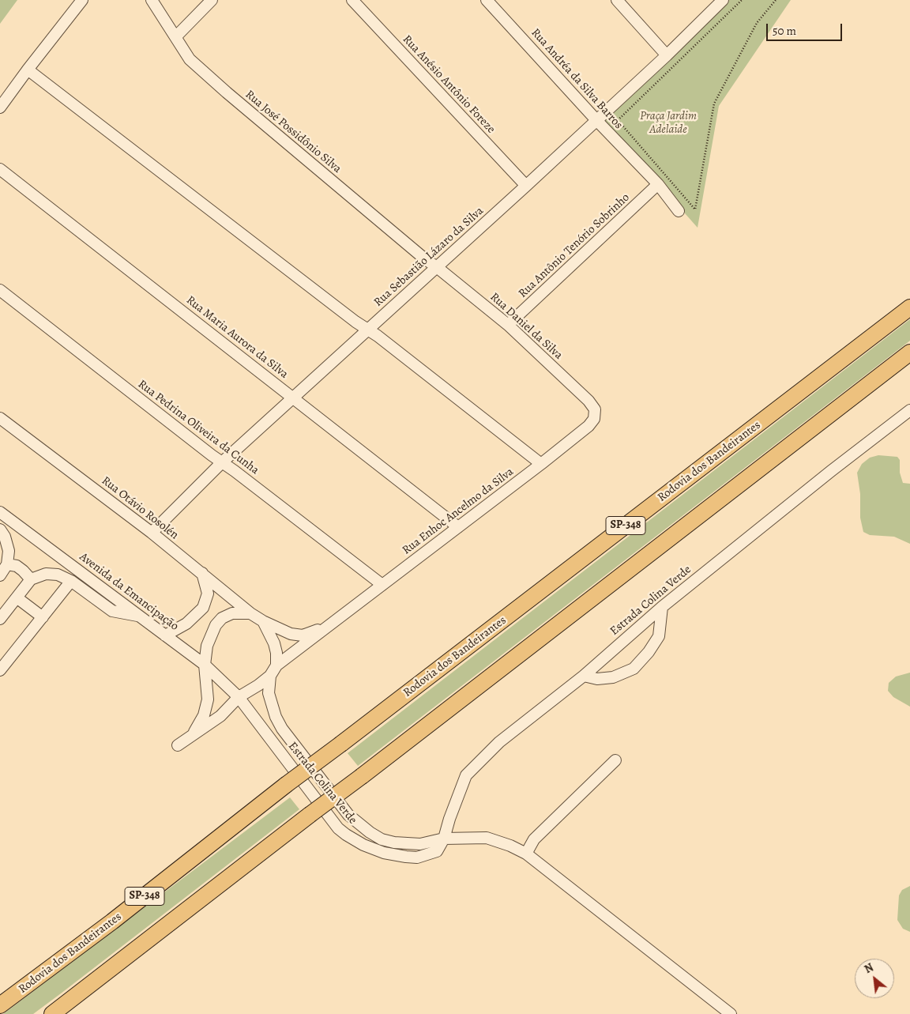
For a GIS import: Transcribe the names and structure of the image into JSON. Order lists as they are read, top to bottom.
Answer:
{
  "streets": {
    "highway": ["Rodovia dos Bandeirantes", "SP-348"],
    "street": [
      "Rua Andréa da Silva Barros",
      "Rua Anésio Antônio Foreze",
      "Rua José Possidônio Silva",
      "Rua Antônio Tenório Sobrinho",
      "Rua Sebastião Lázaro da Silva",
      "Rua Daniel da Silva",
      "Rua Maria Aurora da Silva",
      "Rua Pedrina Oliveira da Cunha",
      "Rua Otávio Rosolén",
      "Rua Enhoc Ancelmo da Silva",
      "Avenida da Emancipação",
      "Estrada Colina Verde"
    ]
  },
  "crossings": [
    ["Rua Andréa da Silva Barros", "Rua Antônio Tenório Sobrinho"],
    ["Rua Andréa da Silva Barros", "Rua Sebastião Lázaro da Silva"],
    ["Rua Anésio Antônio Foreze", "Rua Sebastião Lázaro da Silva"],
    ["Rua José Possidônio Silva", "Rua Sebastião Lázaro da Silva"],
    ["Rua José Possidônio Silva", "Rua Daniel da Silva"],
    ["Rua Antônio Tenório Sobrinho", "Rua Daniel da Silva"],
    ["Rua Sebastião Lázaro da Silva", "Rua Daniel da Silva"],
    ["Rua Sebastião Lázaro da Silva", "Rua Maria Aurora da Silva"],
    ["Rua Sebastião Lázaro da Silva", "Rua Pedrina Oliveira da Cunha"],
    ["Rua Sebastião Lázaro da Silva", "Rua Otávio Rosolén"],
    ["Rua Daniel da Silva", "Rua Enhoc Ancelmo da Silva"],
    ["Rua Maria Aurora da Silva", "Rua Enhoc Ancelmo da Silva"],
    ["Rua Pedrina Oliveira da Cunha", "Rua Enhoc Ancelmo da Silva"],
    ["Rua Otávio Rosolén", "Rua Enhoc Ancelmo da Silva"],
    ["Rua Otávio Rosolén", "Avenida da Emancipação"],
    ["Rua Otávio Rosolén", "Estrada Colina Verde"],
    ["Rua Enhoc Ancelmo da Silva", "Avenida da Emancipação"],
    ["Rua Enhoc Ancelmo da Silva", "Estrada Colina Verde"],
    ["Avenida da Emancipação", "Estrada Colina Verde"]
  ],
  "parks": ["Praça Jardim Adelaide"],
  "scale_bar": "50 m",
  "north": "top left"
}
